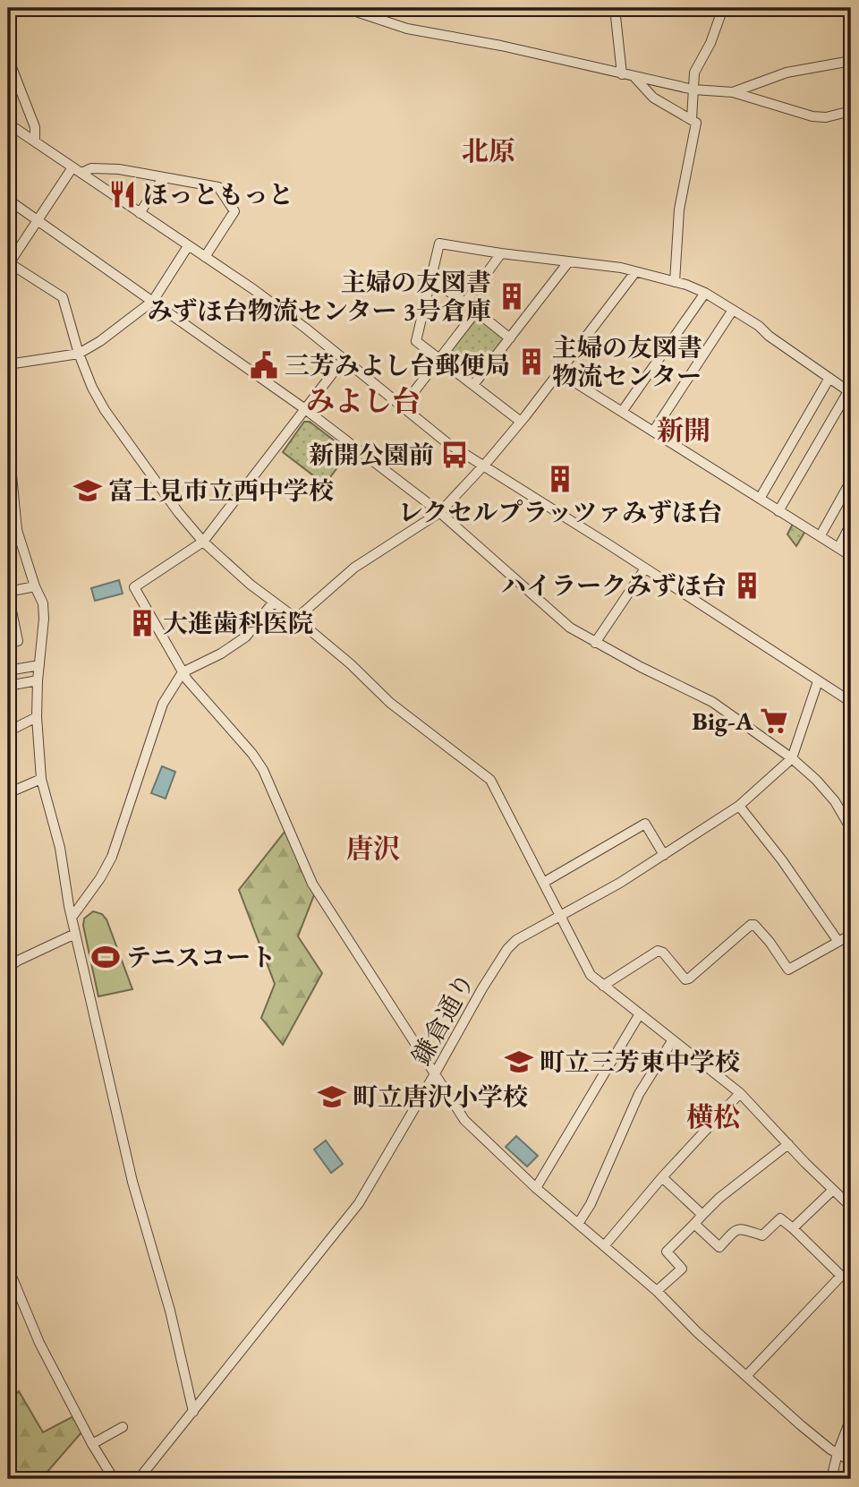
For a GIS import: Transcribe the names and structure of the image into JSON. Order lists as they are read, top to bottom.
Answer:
{
  "streets": {
    "street": ["鎌倉通り"]
  },
  "districts": [
    "北原",
    "みよし台",
    "新開",
    "唐沢",
    "横松"
  ],
  "places": {
    "restaurant": ["ほっともっと"],
    "building": [
      "主婦の友図書 みずほ台物流センター 3号倉庫",
      "主婦の友図書 物流センター",
      "レクセルプラッツァみずほ台",
      "ハイラークみずほ台",
      "大進歯科医院"
    ],
    "public building": ["三芳みよし台郵便局"],
    "bus stop": ["新開公園前"],
    "school or university": ["富士見市立西中学校", "町立三芳東中学校", "町立唐沢小学校"],
    "supermarket": ["Big-A"],
    "sports": ["テニスコート"]
  }
}
